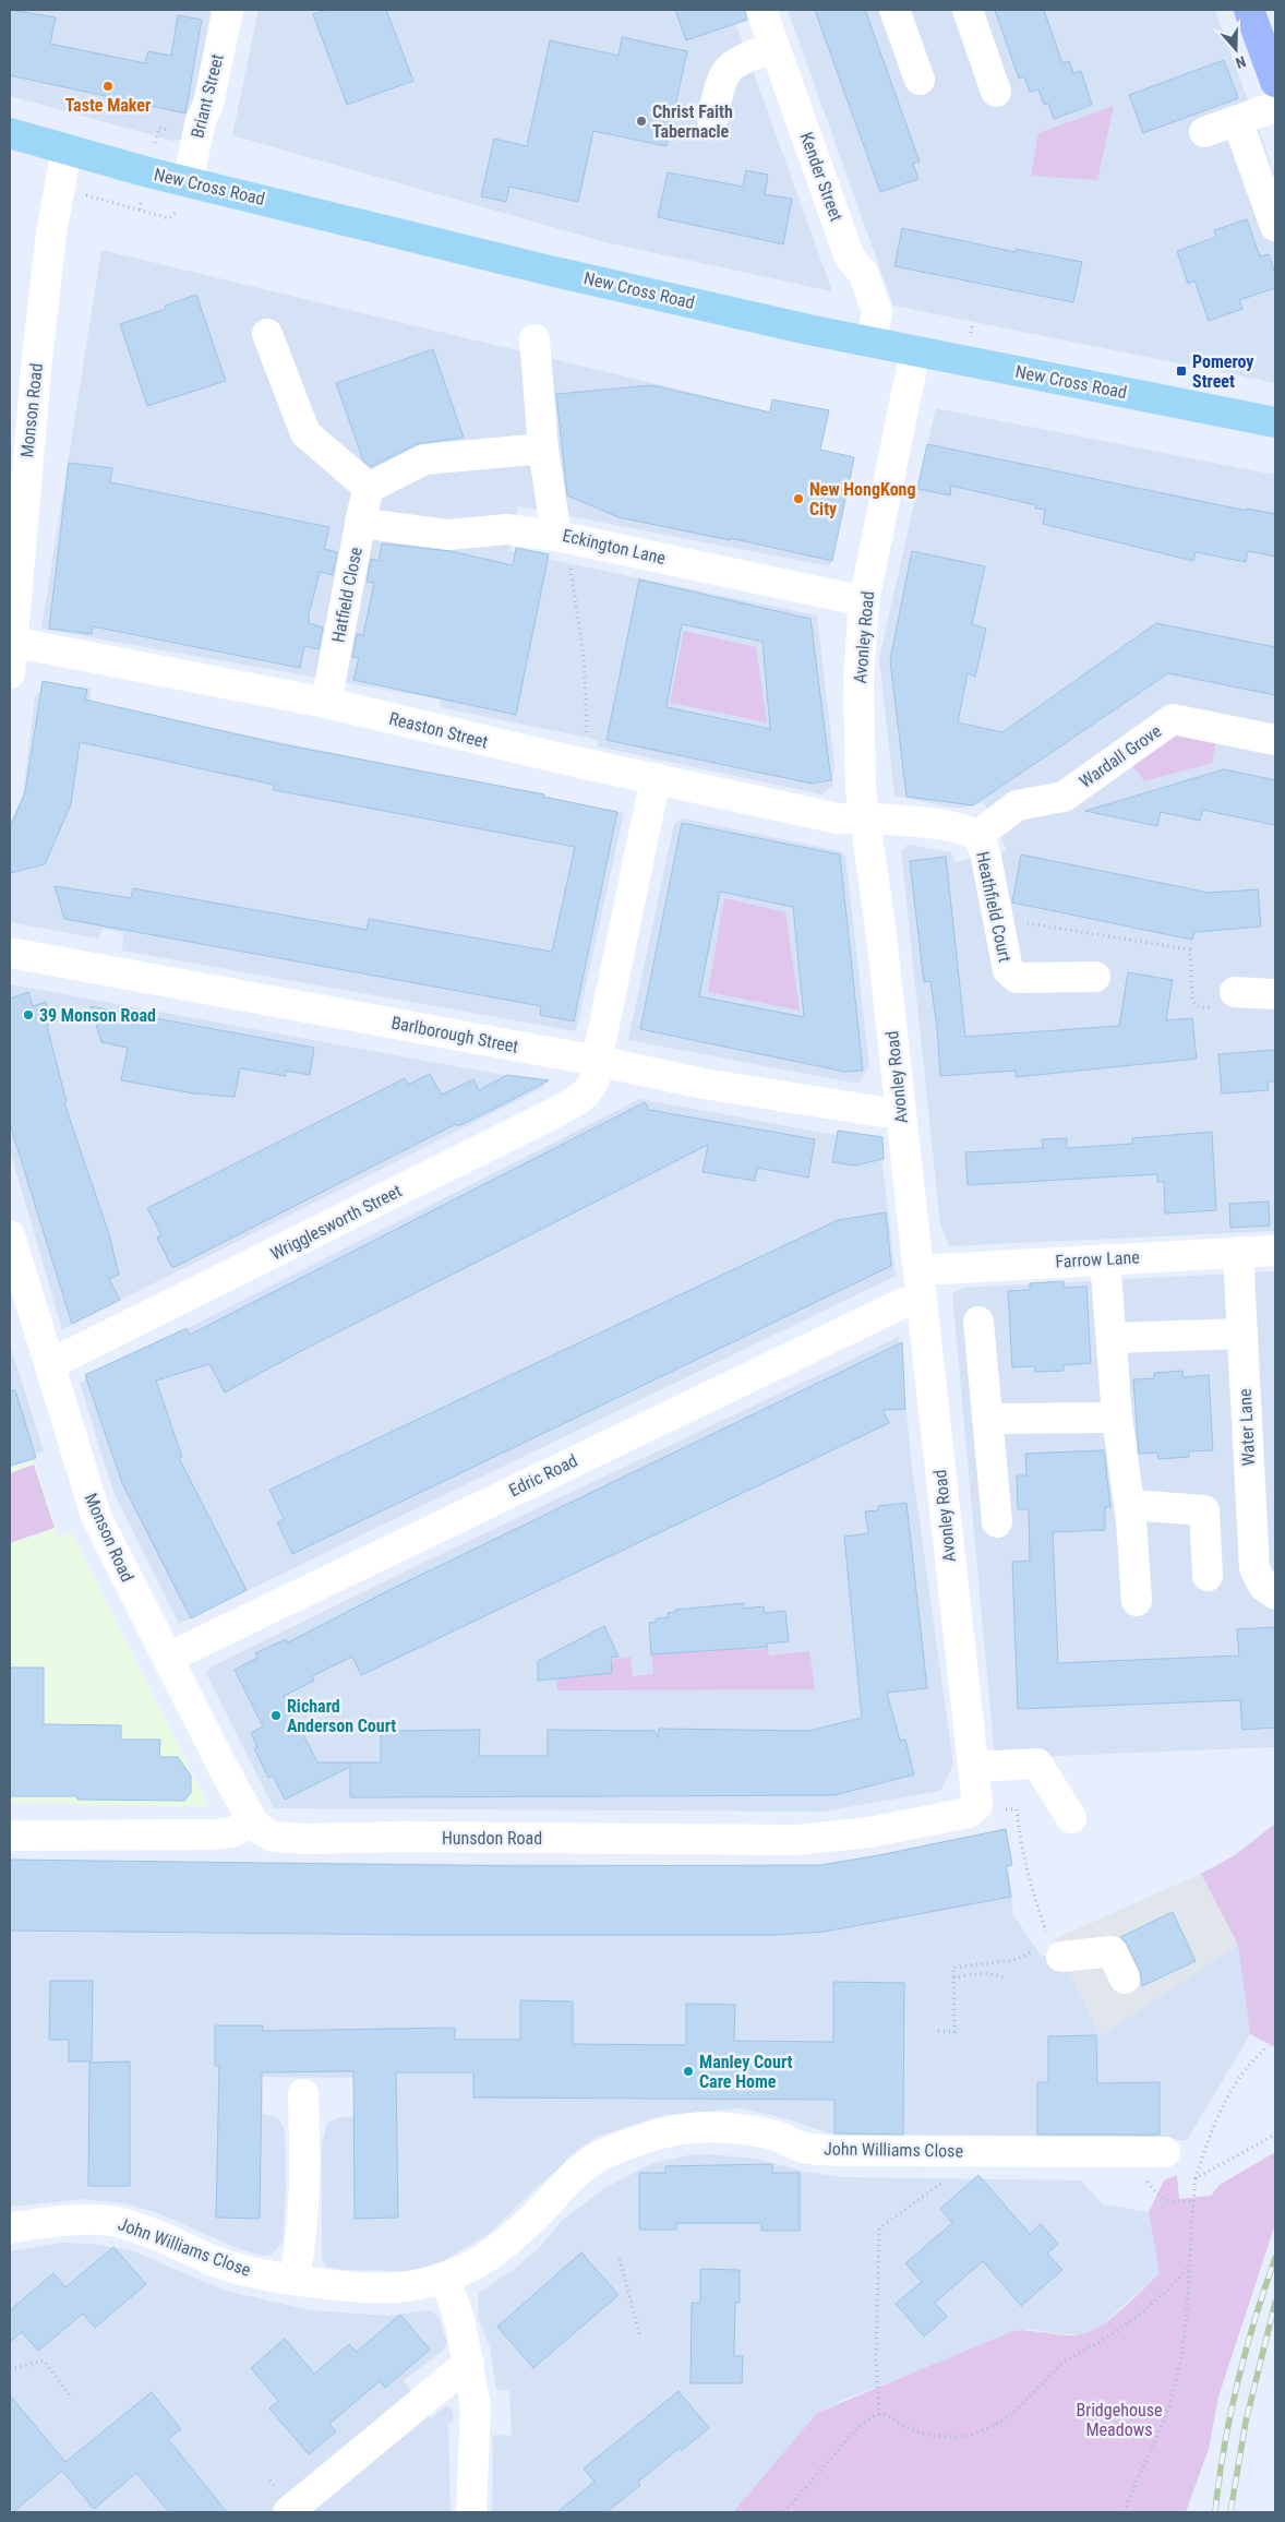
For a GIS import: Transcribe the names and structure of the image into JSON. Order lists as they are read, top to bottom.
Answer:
{
  "streets": {
    "highway": ["New Cross Road"],
    "street": [
      "Briant Street",
      "Kender Street",
      "Monson Road",
      "Eckington Lane",
      "Hatfield Close",
      "Avonley Road",
      "Reaston Street",
      "Wardall Grove",
      "Heathfield Court",
      "Barlborough Street",
      "Wrigglesworth Street",
      "Farrow Lane",
      "Water Lane",
      "Edric Road",
      "Hunsdon Road",
      "John Williams Close"
    ]
  },
  "crossings": [
    ["Briant Street", "New Cross Road"],
    ["Kender Street", "New Cross Road"],
    ["New Cross Road", "Monson Road"],
    ["New Cross Road", "Avonley Road"],
    ["Monson Road", "Reaston Street"],
    ["Monson Road", "Wrigglesworth Street"],
    ["Monson Road", "Edric Road"],
    ["Monson Road", "Hunsdon Road"],
    ["Eckington Lane", "Avonley Road"],
    ["Hatfield Close", "Reaston Street"],
    ["Avonley Road", "Reaston Street"],
    ["Avonley Road", "Heathfield Court"],
    ["Avonley Road", "Barlborough Street"],
    ["Avonley Road", "Farrow Lane"],
    ["Avonley Road", "Edric Road"],
    ["Avonley Road", "Hunsdon Road"],
    ["Reaston Street", "Heathfield Court"],
    ["Reaston Street", "Wrigglesworth Street"],
    ["Wardall Grove", "Heathfield Court"],
    ["Barlborough Street", "Wrigglesworth Street"],
    ["Farrow Lane", "Water Lane"]
  ],
  "parks": ["Bridgehouse Meadows"],
  "places": {
    "other": [
      "Taste Maker",
      "Christ Faith Tabernacle",
      "New HongKong City",
      "39 Monson Road",
      "Richard Anderson Court",
      "Manley Court Care Home"
    ],
    "transit": ["Pomeroy Street"]
  },
  "north": "bottom"
}
